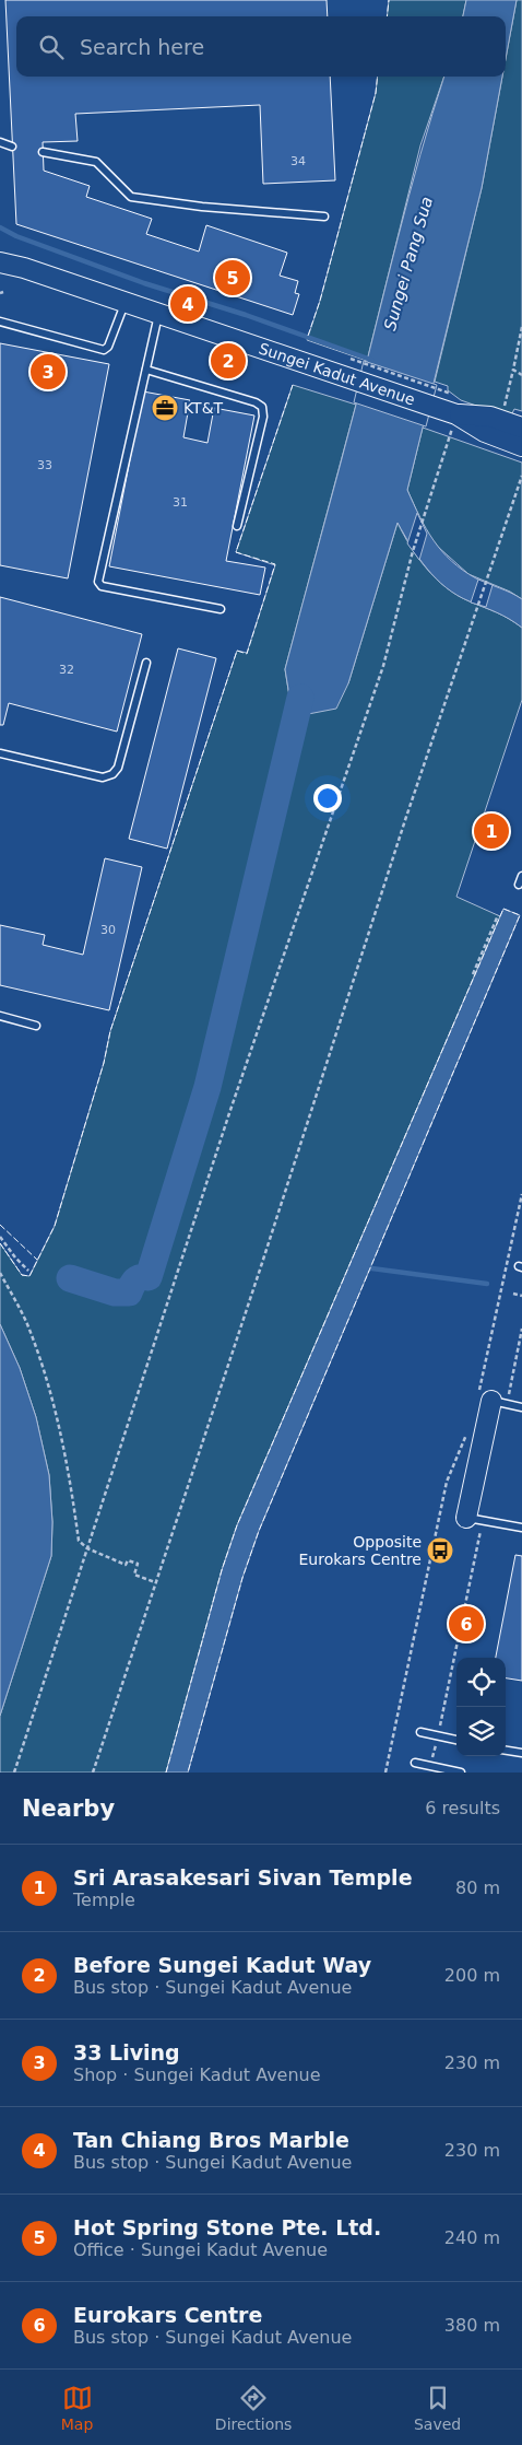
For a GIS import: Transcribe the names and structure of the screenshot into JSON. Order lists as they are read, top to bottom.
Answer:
{
  "streets": {
    "street": ["Sungei Kadut Avenue"]
  },
  "water": ["Sungei Pang Sua"],
  "places": {
    "office": ["KT&T"],
    "bus stop": ["Opposite Eurokars Centre"]
  },
  "house_numbers": [
    "34",
    "33",
    "31",
    "32",
    "30"
  ],
  "page": {
    "search": "Search here",
    "pins": [
      "5",
      "4",
      "2",
      "3",
      "1",
      "6"
    ],
    "heading": ["Nearby", "6 results"],
    "list": [
      {
        "mark": "1",
        "name": "Sri Arasakesari Sivan Temple",
        "note": "Temple",
        "value": "80 m"
      },
      {
        "mark": "2",
        "name": "Before Sungei Kadut Way",
        "note": "Bus stop · Sungei Kadut Avenue",
        "value": "200 m"
      },
      {
        "mark": "3",
        "name": "33 Living",
        "note": "Shop · Sungei Kadut Avenue",
        "value": "230 m"
      },
      {
        "mark": "4",
        "name": "Tan Chiang Bros Marble",
        "note": "Bus stop · Sungei Kadut Avenue",
        "value": "230 m"
      },
      {
        "mark": "5",
        "name": "Hot Spring Stone Pte. Ltd.",
        "note": "Office · Sungei Kadut Avenue",
        "value": "240 m"
      },
      {
        "mark": "6",
        "name": "Eurokars Centre",
        "note": "Bus stop · Sungei Kadut Avenue",
        "value": "380 m"
      }
    ],
    "nav": ["Map", "Directions", "Saved"]
  }
}
